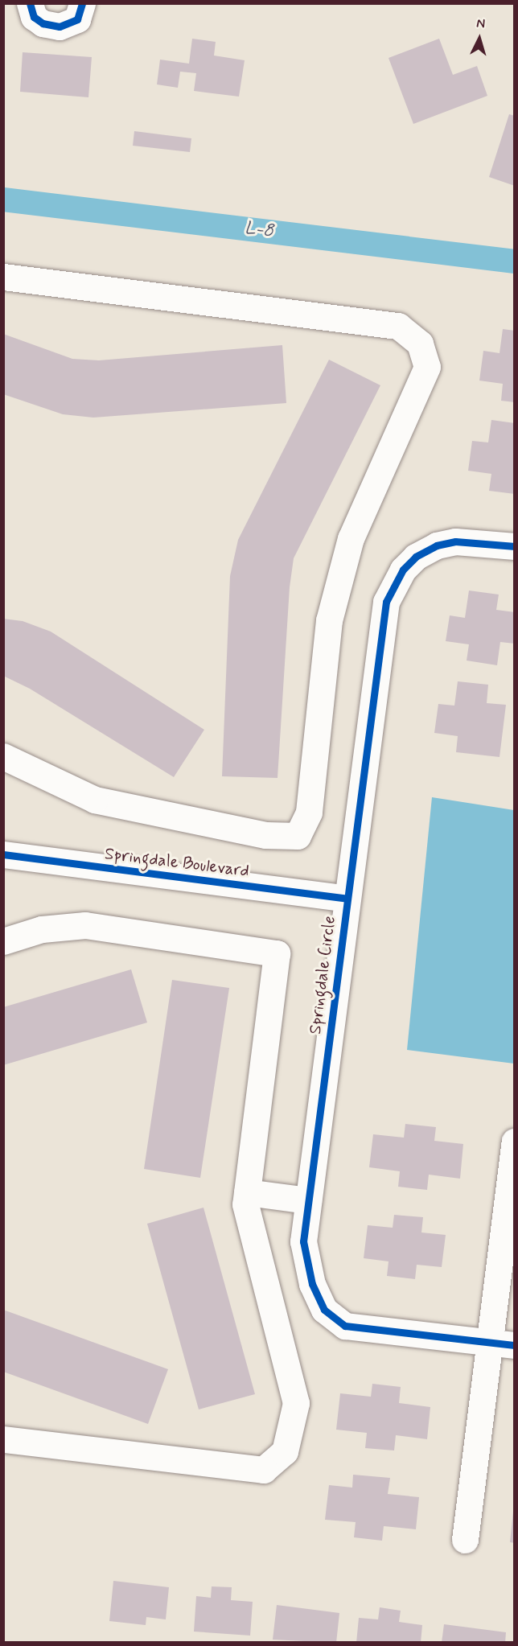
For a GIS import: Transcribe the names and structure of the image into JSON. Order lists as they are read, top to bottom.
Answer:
{
  "streets": {
    "street": ["Springdale Boulevard", "Springdale Circle"]
  },
  "crossings": [
    ["Springdale Boulevard", "Springdale Circle"]
  ],
  "water": ["L-8"],
  "north": "top"
}
